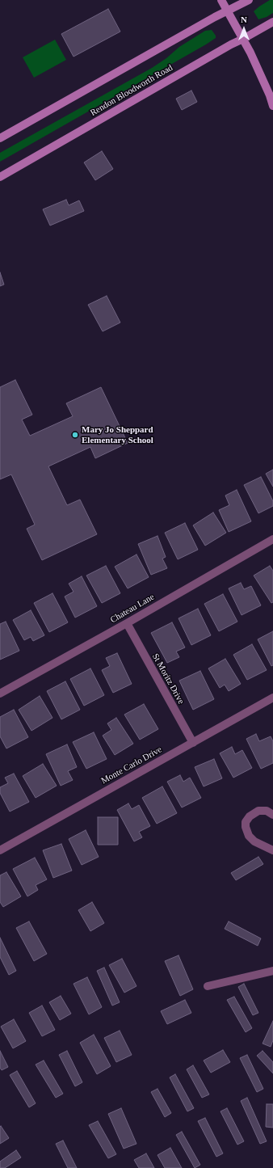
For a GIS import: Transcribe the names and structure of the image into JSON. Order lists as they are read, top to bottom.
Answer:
{
  "streets": {
    "main road": ["Rendon Bloodworth Road"],
    "street": ["Chateau Lane", "St Moritz Drive", "Monte Carlo Drive"]
  },
  "crossings": [
    ["Chateau Lane", "St Moritz Drive"],
    ["St Moritz Drive", "Monte Carlo Drive"]
  ],
  "places": ["Mary Jo Sheppard Elementary School"],
  "north": "top"
}
